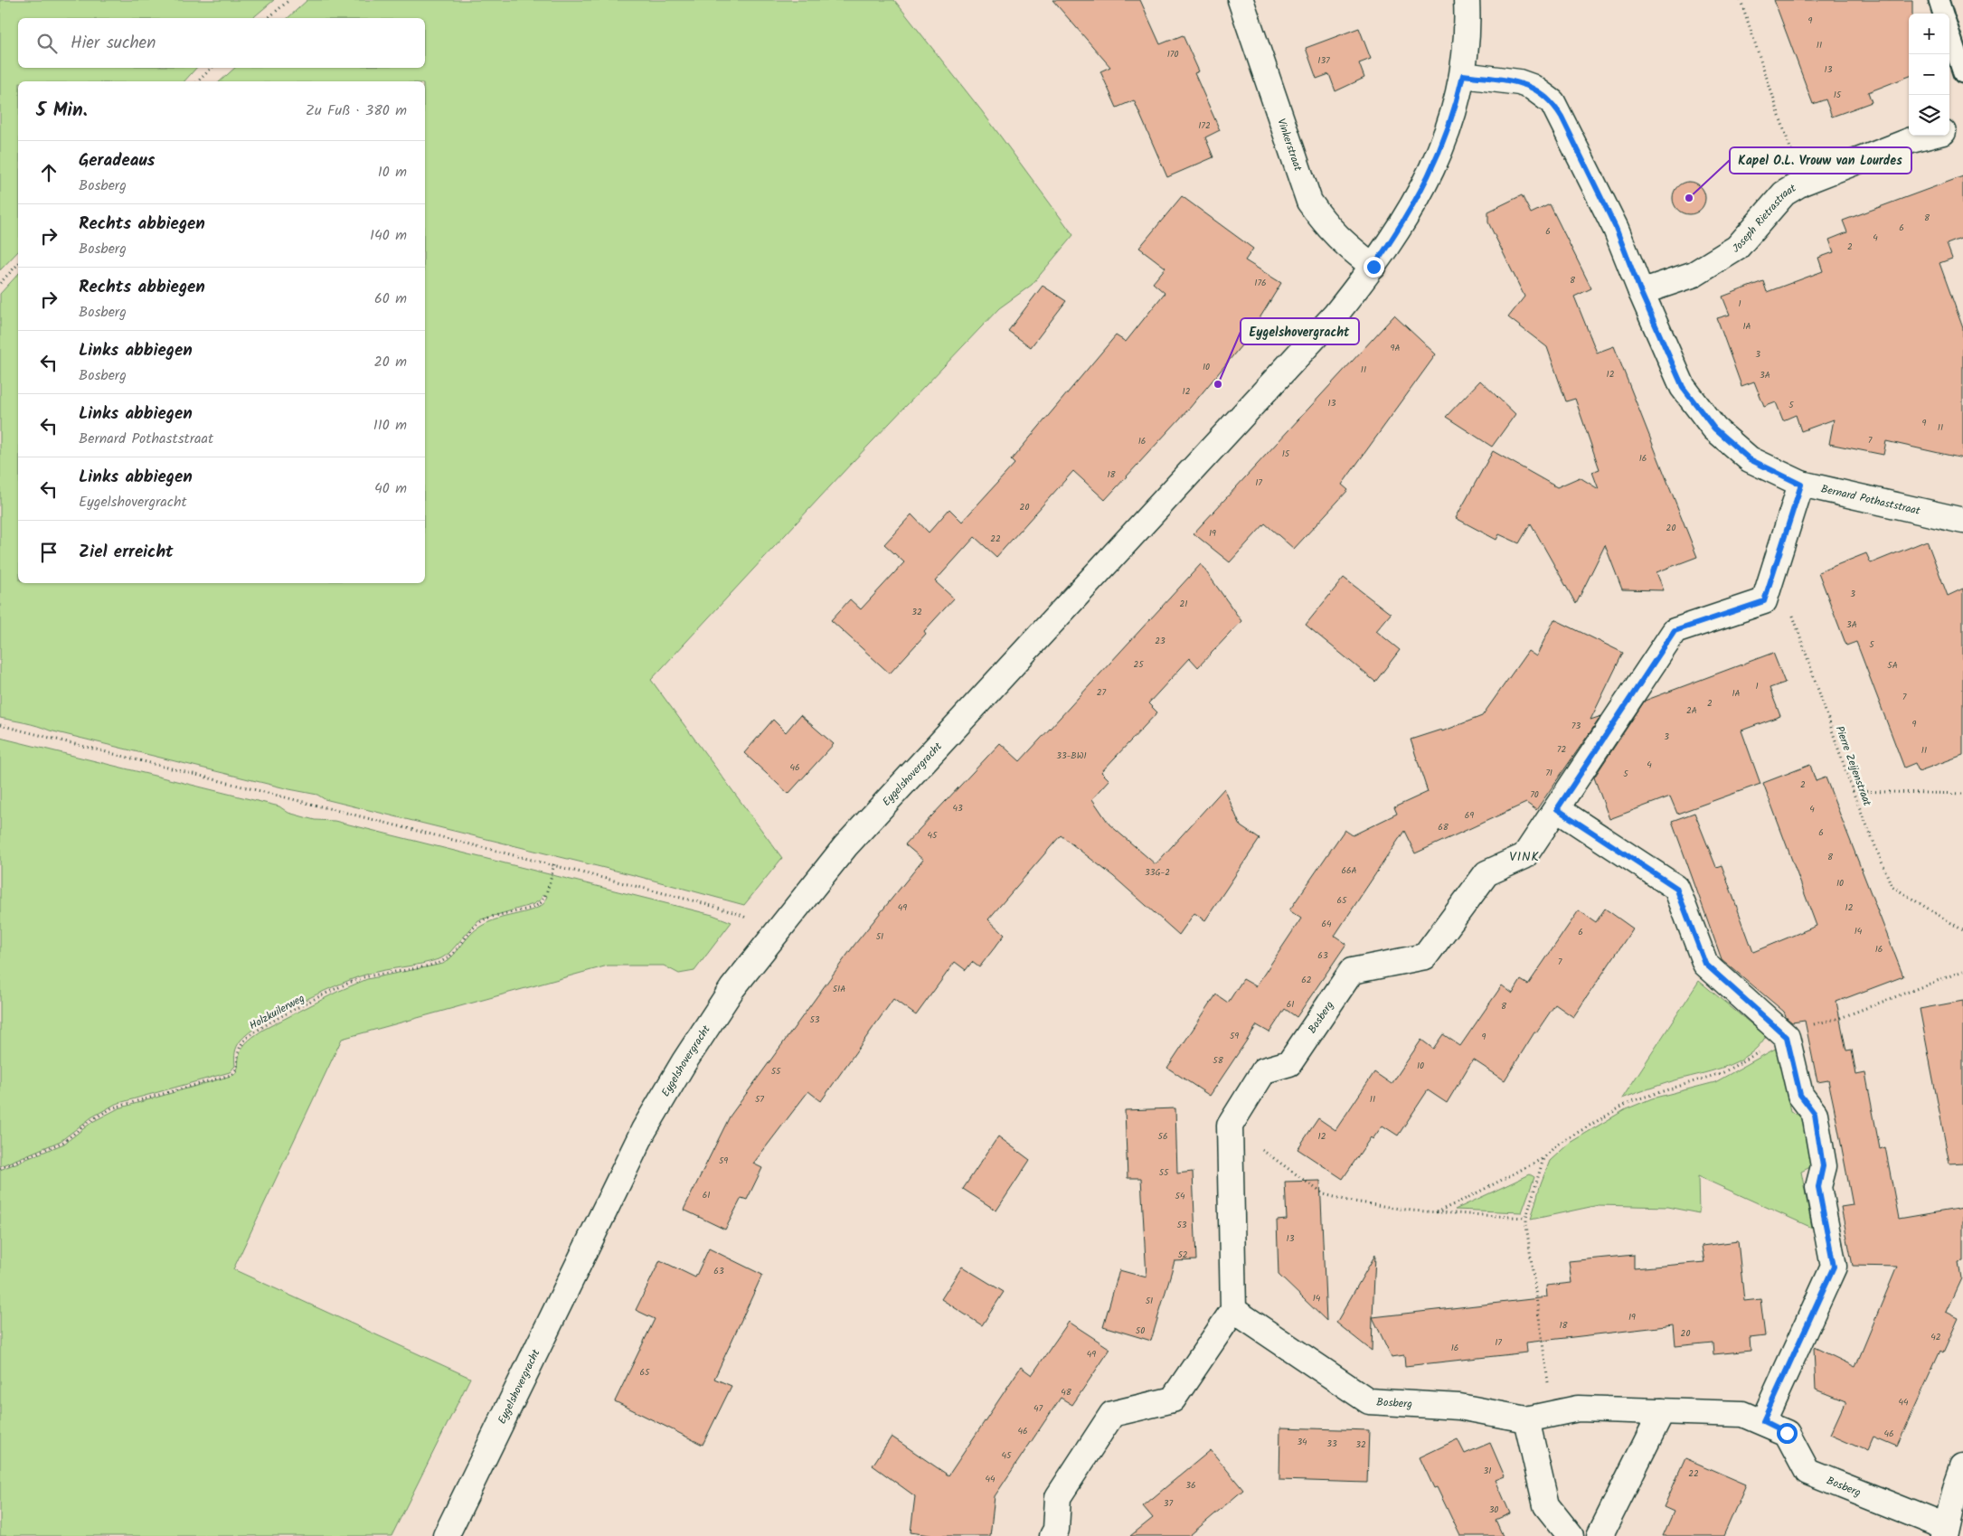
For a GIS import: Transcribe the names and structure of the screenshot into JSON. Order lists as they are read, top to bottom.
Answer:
{
  "streets": {
    "street": [
      "Vinkerstraat",
      "Joseph Rietrastraat",
      "Bernard Pothaststraat",
      "Eygelshovergracht",
      "Bosberg"
    ],
    "path": ["Pierre Zeijenstraat", "Holzkuilerweg"]
  },
  "crossings": [
    ["Vinkerstraat", "Eygelshovergracht"],
    ["Joseph Rietrastraat", "Bernard Pothaststraat"],
    ["Bernard Pothaststraat", "Eygelshovergracht"],
    ["Bernard Pothaststraat", "Bosberg"],
    ["Pierre Zeijenstraat", "Bosberg"]
  ],
  "districts": ["VINK"],
  "places": ["Kapel O.L. Vrouw van Lourdes", "Eygelshovergracht"],
  "house_numbers": [
    "9",
    "11",
    "170",
    "137",
    "13",
    "15",
    "172",
    "8",
    "6",
    "6",
    "4",
    "2",
    "8",
    "176",
    "1",
    "1A",
    "9A",
    "3",
    "10",
    "11",
    "12",
    "3A",
    "12",
    "13",
    "5",
    "9",
    "11",
    "7",
    "16",
    "15",
    "16",
    "18",
    "17",
    "20",
    "20",
    "19",
    "22",
    "3",
    "21",
    "32",
    "3A",
    "23",
    "5",
    "25",
    "5A",
    "1",
    "27",
    "1A",
    "7",
    "2",
    "2A",
    "9",
    "73",
    "3",
    "72",
    "11",
    "33-BW1",
    "4",
    "46",
    "71",
    "5",
    "2",
    "70",
    "43",
    "4",
    "69",
    "68",
    "6",
    "45",
    "8",
    "66A",
    "33G-2",
    "10",
    "65",
    "49",
    "12",
    "64",
    "14",
    "6",
    "51",
    "16",
    "63",
    "7",
    "62",
    "51A",
    "61",
    "8",
    "53",
    "59",
    "9",
    "58",
    "10",
    "55",
    "57",
    "11",
    "56",
    "12",
    "59",
    "55",
    "61",
    "54",
    "53",
    "13",
    "52",
    "63",
    "14",
    "51",
    "19",
    "18",
    "50",
    "20",
    "42",
    "17",
    "16",
    "49",
    "65",
    "48",
    "44",
    "47",
    "46",
    "46",
    "34",
    "33",
    "32",
    "45",
    "31",
    "22",
    "44",
    "36",
    "37",
    "30"
  ],
  "page": {
    "map_buttons": ["+", "−"],
    "search": "Hier suchen",
    "heading": ["5 Min.", "Zu Fuß · 380 m"],
    "list": [
      ["Geradeaus", "Bosberg", "10 m"],
      ["Rechts abbiegen", "Bosberg", "140 m"],
      ["Rechts abbiegen", "Bosberg", "60 m"],
      ["Links abbiegen", "Bosberg", "20 m"],
      ["Links abbiegen", "Bernard Pothaststraat", "110 m"],
      ["Links abbiegen", "Eygelshovergracht", "40 m"],
      "Ziel erreicht"
    ]
  }
}
